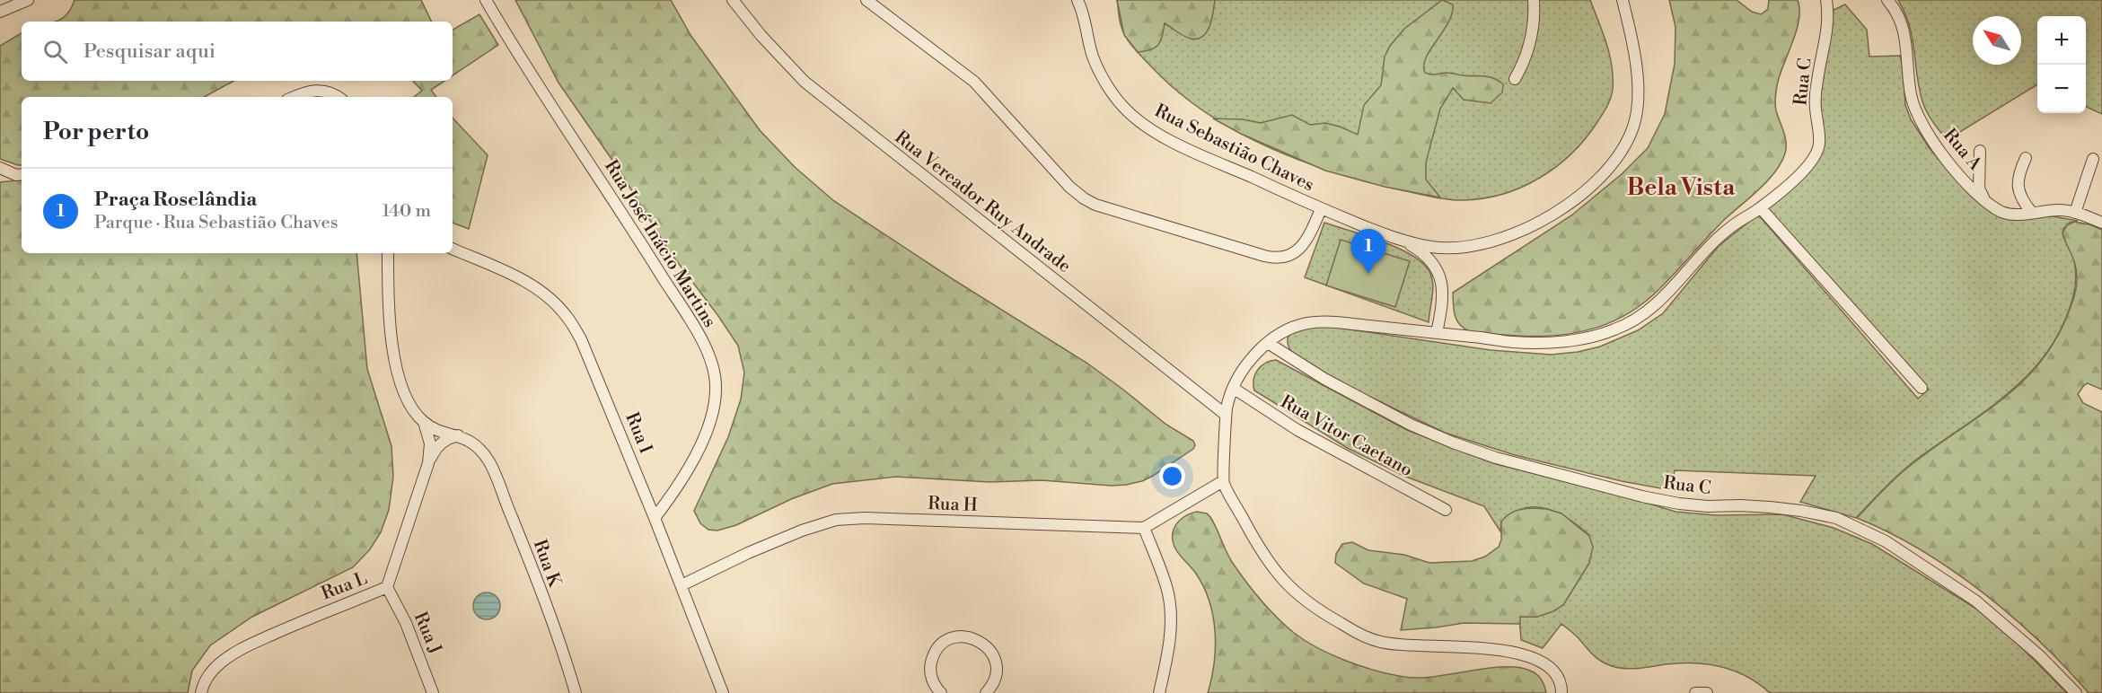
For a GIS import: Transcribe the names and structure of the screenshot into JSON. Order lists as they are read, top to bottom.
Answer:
{
  "streets": {
    "street": [
      "Rua C",
      "Rua Sebastião Chaves",
      "Rua A",
      "Rua Vereador Ruy Andrade",
      "Rua José Inácio Martins",
      "Rua I",
      "Rua Vitor Caetano",
      "Rua H",
      "Rua K",
      "Rua L",
      "Rua J"
    ]
  },
  "crossings": [
    ["Rua C", "Rua Vitor Caetano"],
    ["Rua José Inácio Martins", "Rua I"],
    ["Rua I", "Rua H"],
    ["Rua L", "Rua J"]
  ],
  "districts": ["Bela Vista"],
  "north": "top left",
  "page": {
    "map_buttons": ["+", "−"],
    "search": "Pesquisar aqui",
    "heading": "Por perto",
    "list": [
      {
        "mark": "1",
        "name": "Praça Roselândia",
        "note": "Parque · Rua Sebastião Chaves",
        "value": "140 m"
      }
    ],
    "pins": "1"
  }
}
